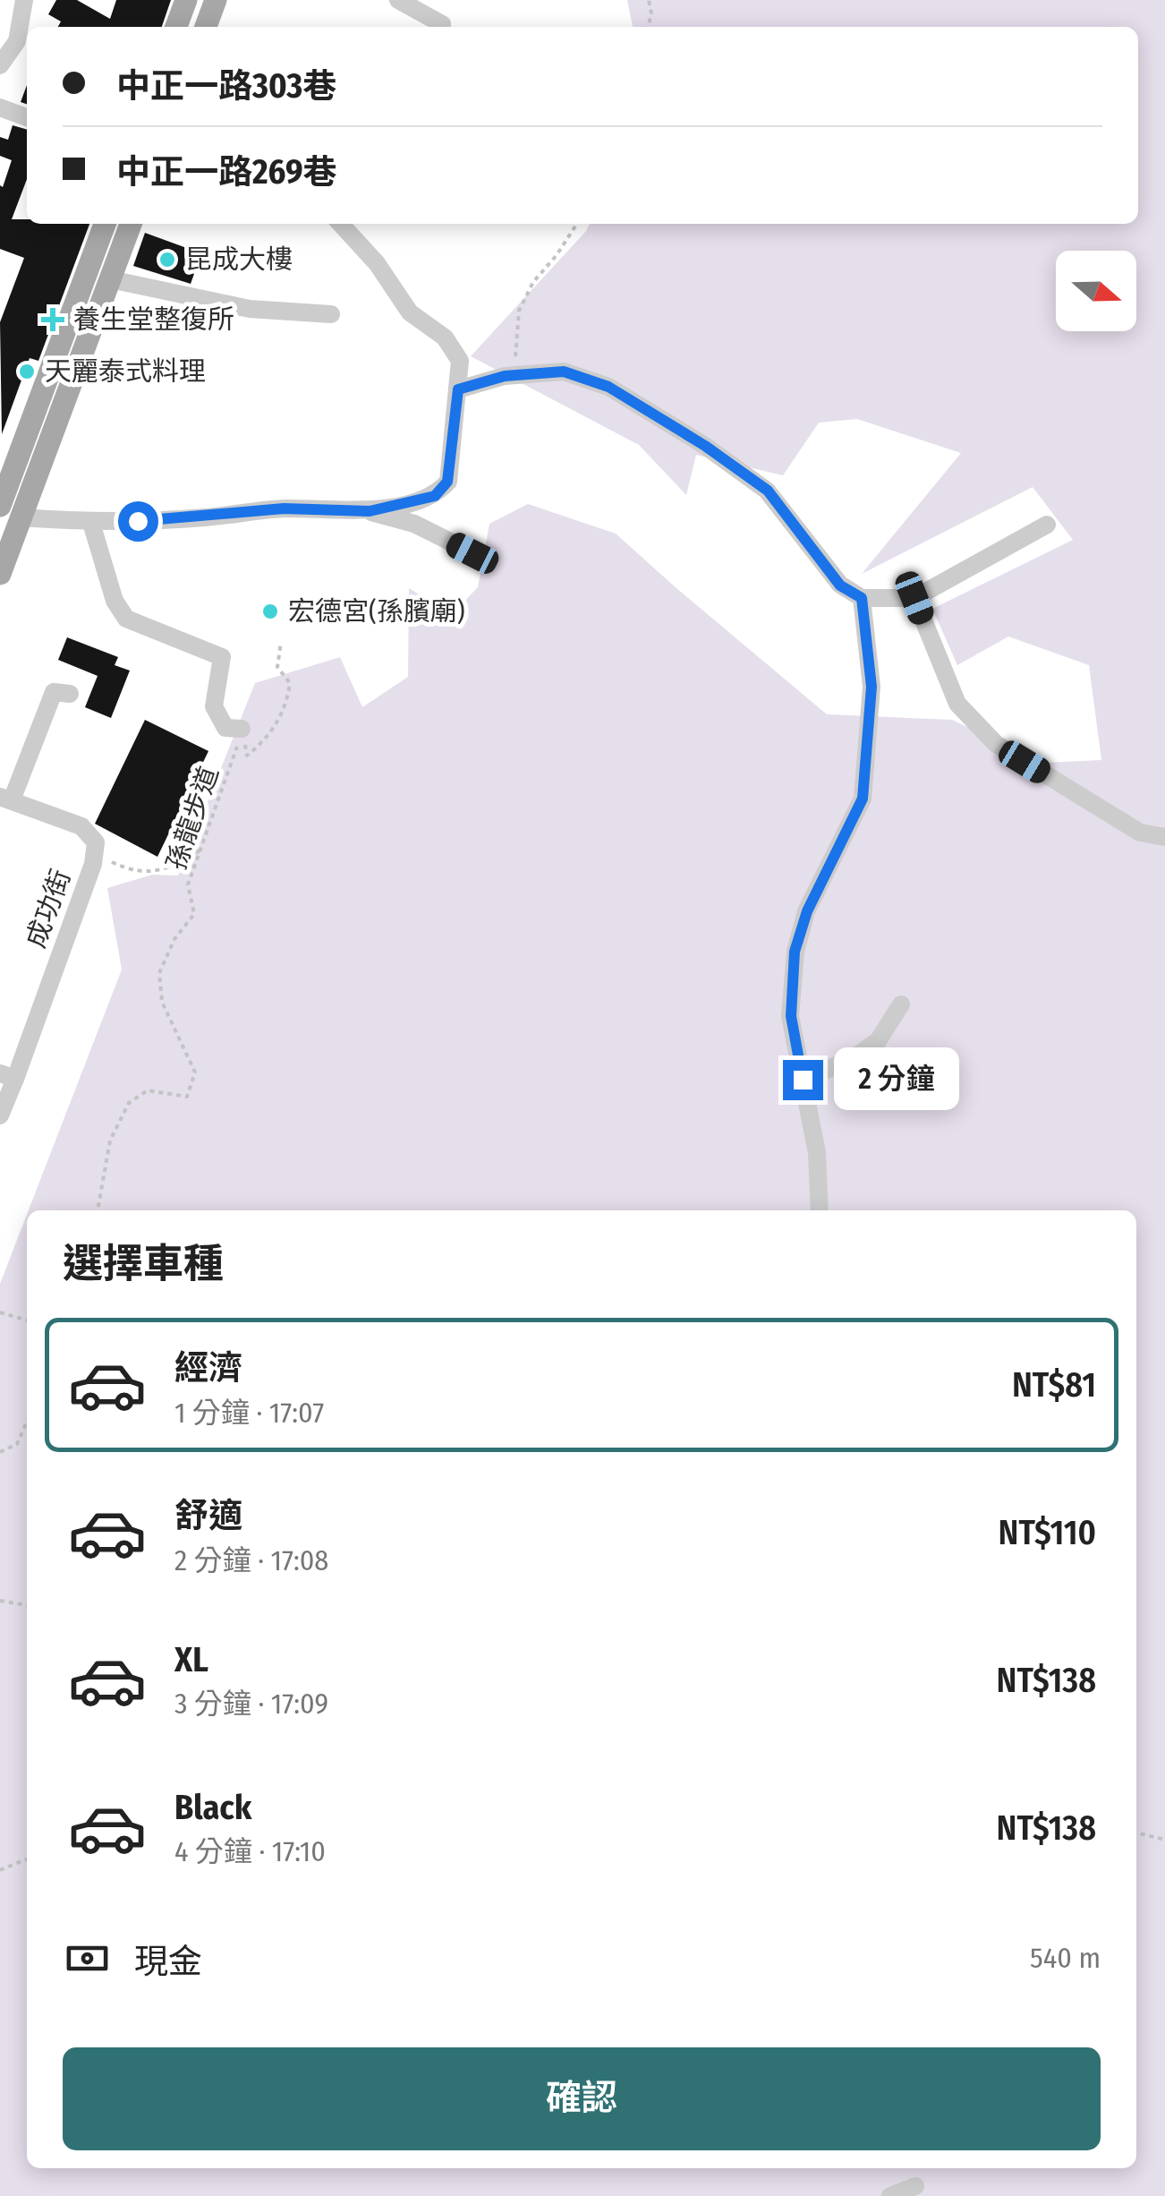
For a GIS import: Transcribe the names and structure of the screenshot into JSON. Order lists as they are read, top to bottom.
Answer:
{
  "streets": {
    "street": ["成功街"],
    "path": ["孫龍步道"]
  },
  "places": {
    "other": ["昆成大樓", "天麗泰式料理", "宏德宮(孫臏廟)"],
    "health": ["養生堂整復所"]
  },
  "north": "right",
  "page": {
    "banner": ["中正一路303巷", "中正一路269巷"],
    "bubble": "2 分鐘",
    "heading": "選擇車種",
    "list": [
      {
        "name": "經濟",
        "note": "1 分鐘 · 17:07",
        "value": "NT$81"
      },
      {
        "name": "舒適",
        "note": "2 分鐘 · 17:08",
        "value": "NT$110"
      },
      {
        "name": "XL",
        "note": "3 分鐘 · 17:09",
        "value": "NT$138"
      },
      {
        "name": "Black",
        "note": "4 分鐘 · 17:10",
        "value": "NT$138"
      }
    ],
    "pay": ["現金", "540 m"],
    "buttons": "確認"
  }
}
